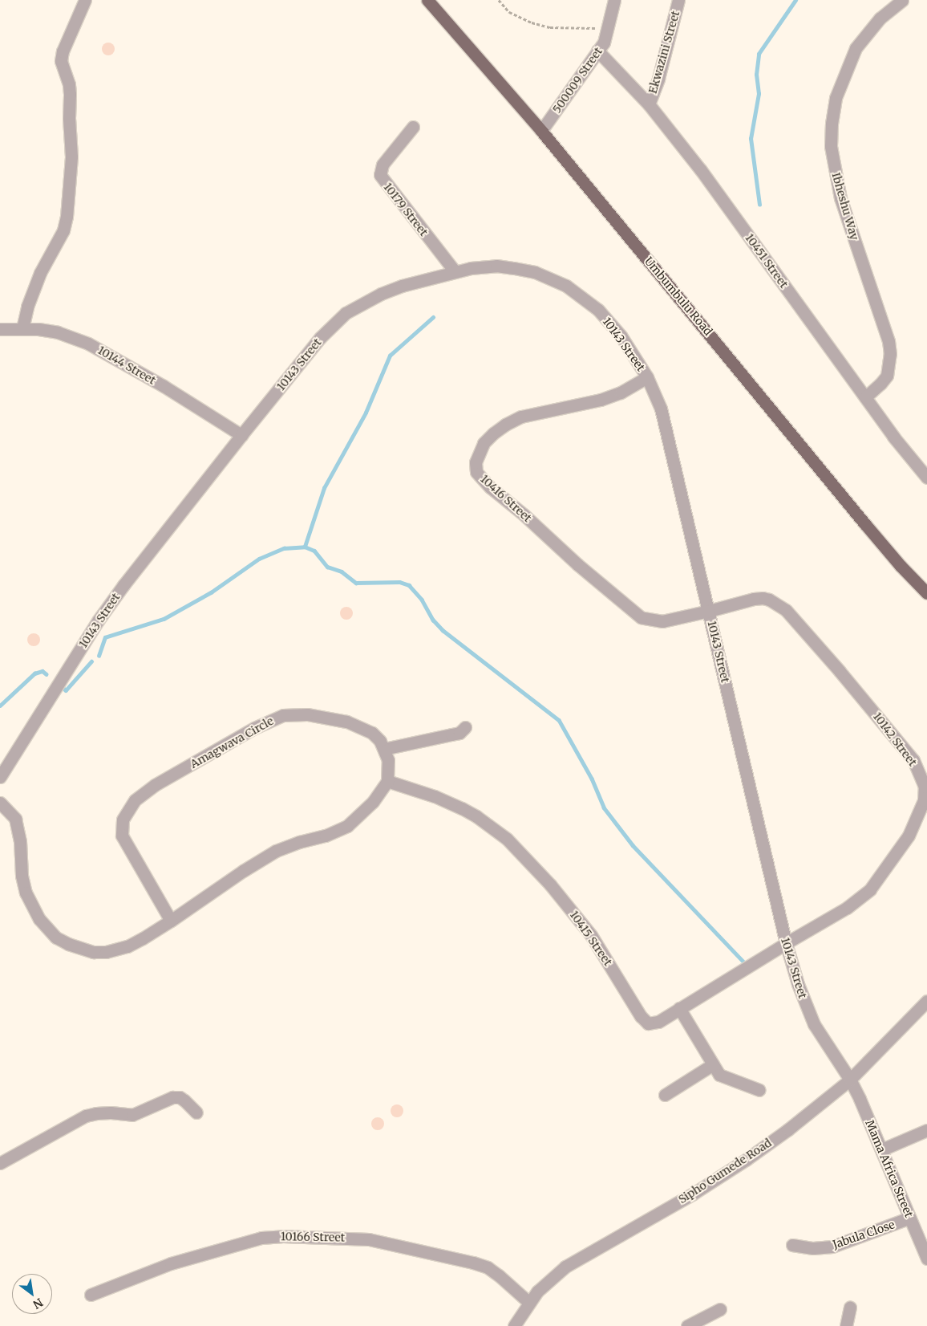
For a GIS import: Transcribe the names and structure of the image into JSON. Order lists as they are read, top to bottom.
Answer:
{
  "streets": {
    "main road": ["Umbumbulu Road"],
    "street": [
      "Ekwazini Street",
      "500009 Street",
      "Ibheshu Way",
      "10179 Street",
      "10451 Street",
      "10143 Street",
      "10144 Street",
      "10416 Street",
      "10142 Street",
      "Amagwava Circle",
      "10415 Street",
      "Mama Africa Street",
      "Sipho Gumede Road",
      "Jabula Close",
      "10166 Street"
    ]
  },
  "crossings": [
    ["Ekwazini Street", "10451 Street"],
    ["500009 Street", "10451 Street"],
    ["500009 Street", "Umbumbulu Road"],
    ["Ibheshu Way", "10451 Street"],
    ["10179 Street", "10143 Street"],
    ["10143 Street", "10144 Street"],
    ["10143 Street", "10416 Street"],
    ["10143 Street", "10142 Street"],
    ["10143 Street", "10415 Street"],
    ["10143 Street", "Mama Africa Street"],
    ["10143 Street", "Sipho Gumede Road"],
    ["10416 Street", "10142 Street"],
    ["10142 Street", "10415 Street"],
    ["Amagwava Circle", "10415 Street"],
    ["Mama Africa Street", "Sipho Gumede Road"],
    ["Mama Africa Street", "Jabula Close"],
    ["Sipho Gumede Road", "10166 Street"]
  ],
  "north": "bottom right"
}
